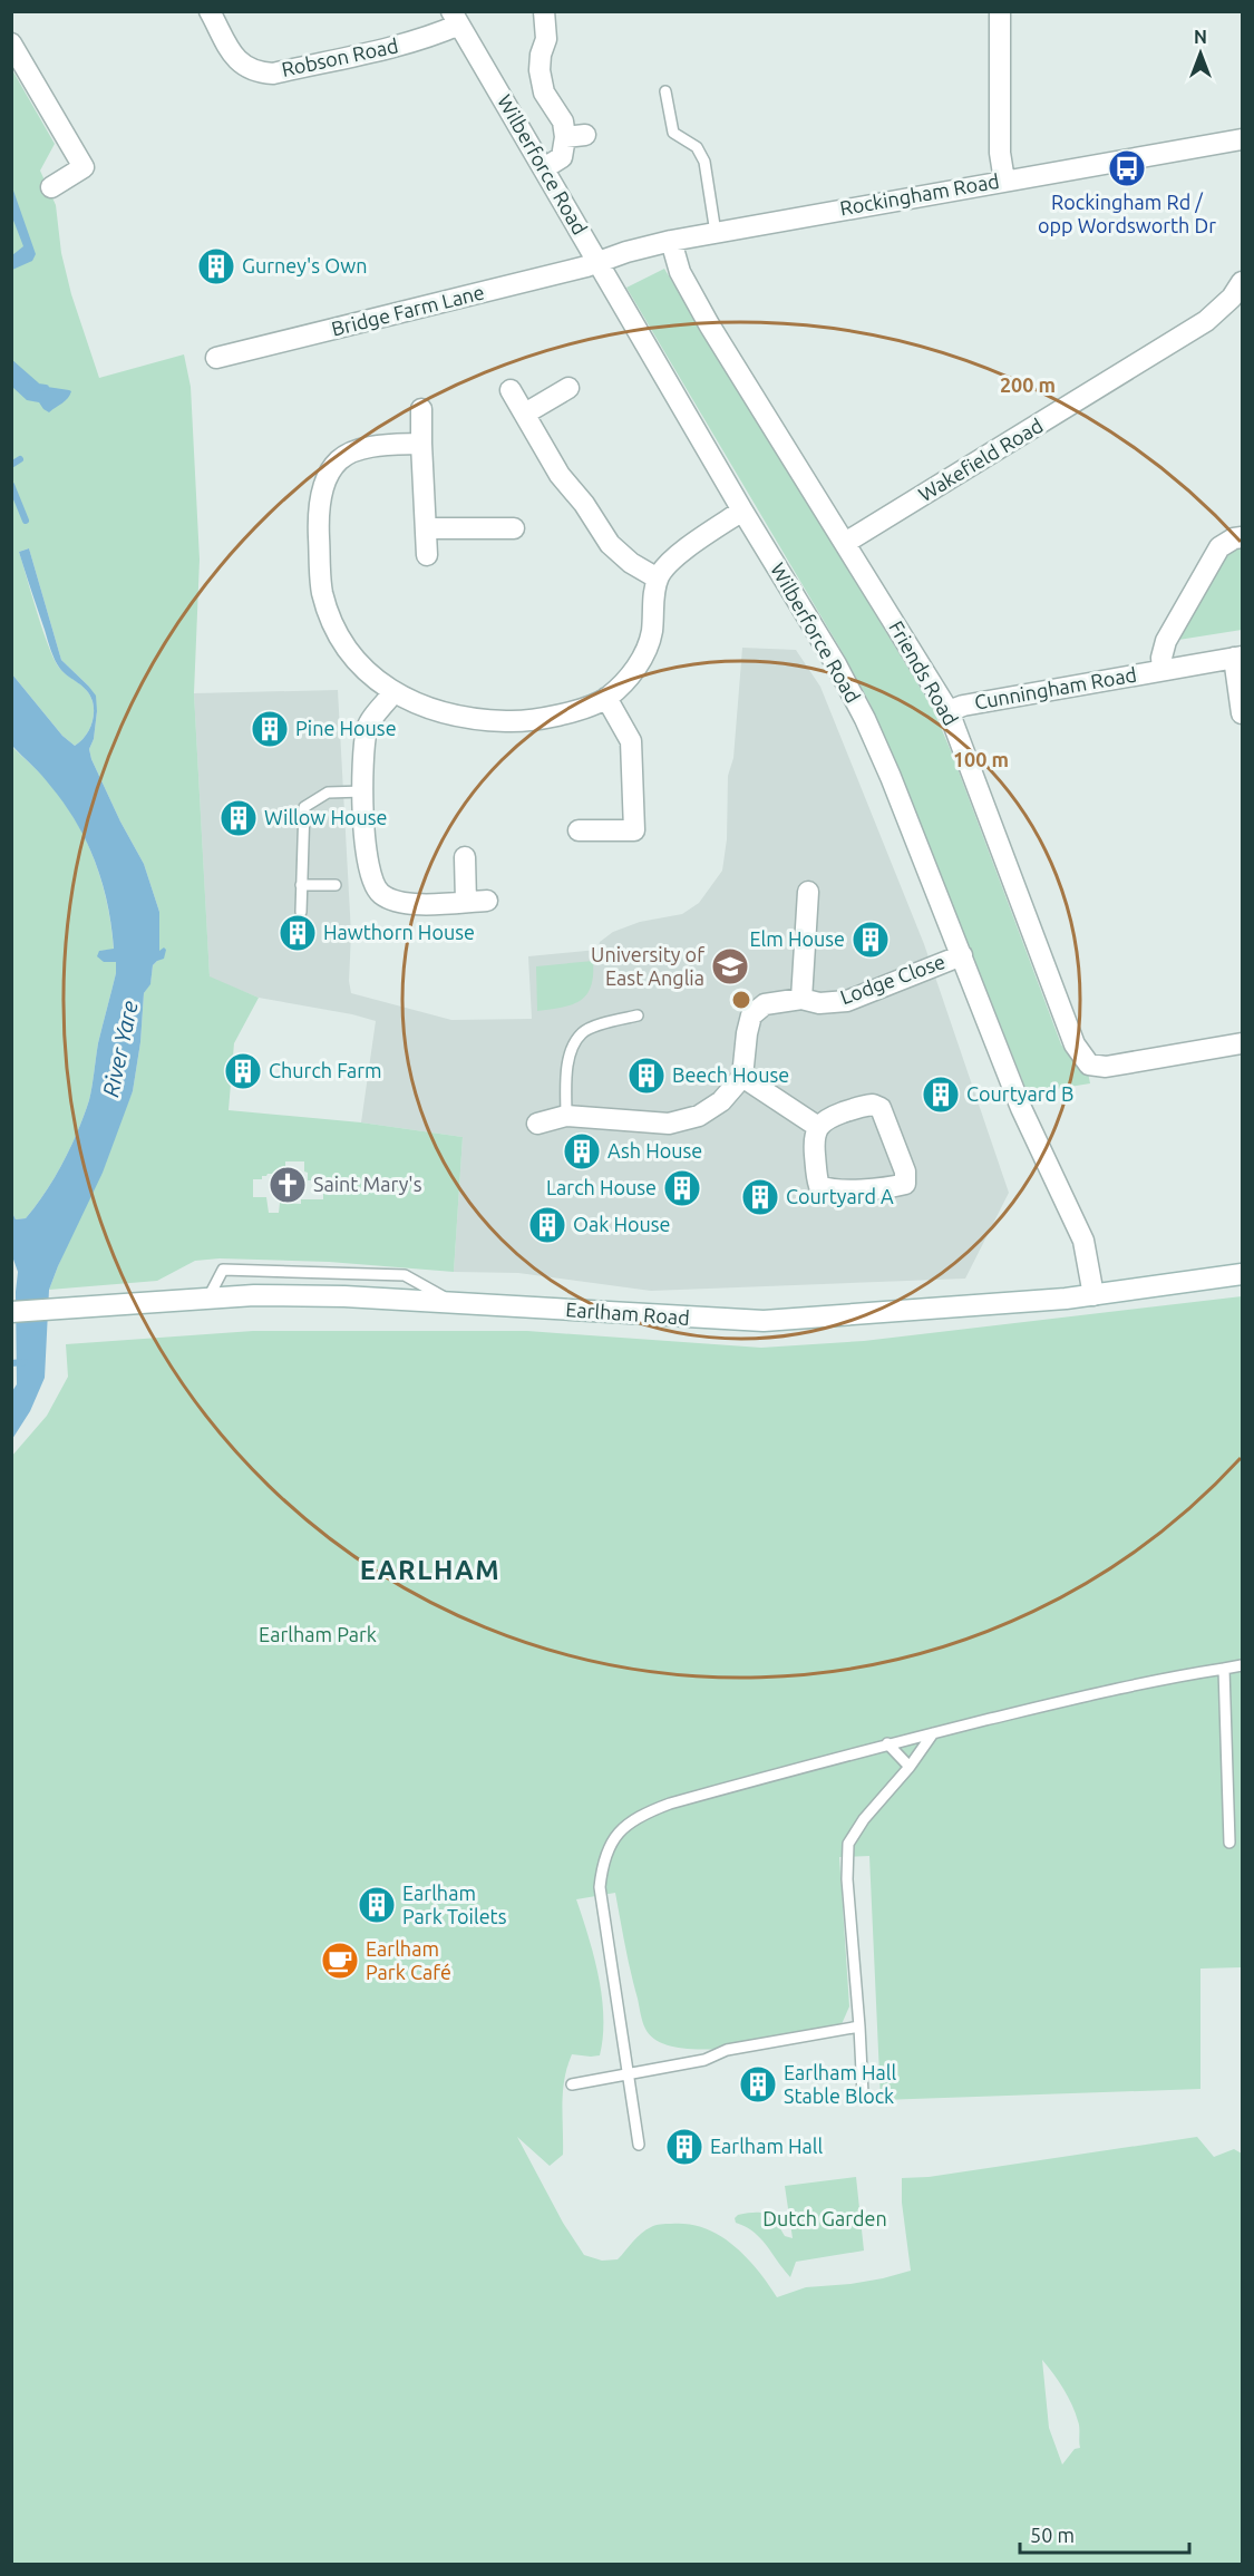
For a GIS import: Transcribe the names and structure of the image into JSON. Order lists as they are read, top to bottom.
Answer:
{
  "streets": {
    "street": [
      "Robson Road",
      "Wilberforce Road",
      "Rockingham Road",
      "Bridge Farm Lane",
      "Wakefield Road",
      "Friends Road",
      "Cunningham Road",
      "Lodge Close",
      "Earlham Road"
    ]
  },
  "crossings": [
    ["Robson Road", "Wilberforce Road"],
    ["Wilberforce Road", "Rockingham Road"],
    ["Wilberforce Road", "Bridge Farm Lane"],
    ["Wilberforce Road", "Lodge Close"],
    ["Wilberforce Road", "Earlham Road"],
    ["Rockingham Road", "Bridge Farm Lane"],
    ["Rockingham Road", "Friends Road"],
    ["Wakefield Road", "Friends Road"],
    ["Friends Road", "Cunningham Road"]
  ],
  "districts": ["EARLHAM"],
  "water": ["River Yare"],
  "parks": ["Earlham Park", "Dutch Garden"],
  "places": {
    "bus stop": ["Rockingham Rd / opp Wordsworth Dr"],
    "building": [
      "Gurney's Own",
      "Pine House",
      "Willow House",
      "Hawthorn House",
      "Elm House",
      "Church Farm",
      "Beech House",
      "Courtyard B",
      "Ash House",
      "Larch House",
      "Courtyard A",
      "Oak House",
      "Earlham Park Toilets",
      "Earlham Hall Stable Block",
      "Earlham Hall"
    ],
    "school or university": ["University of East Anglia"],
    "church": ["Saint Mary's"],
    "cafe": ["Earlham Park Café"]
  },
  "scale_bar": "50 m",
  "north": "top",
  "rings": ["200 m", "100 m"]
}
